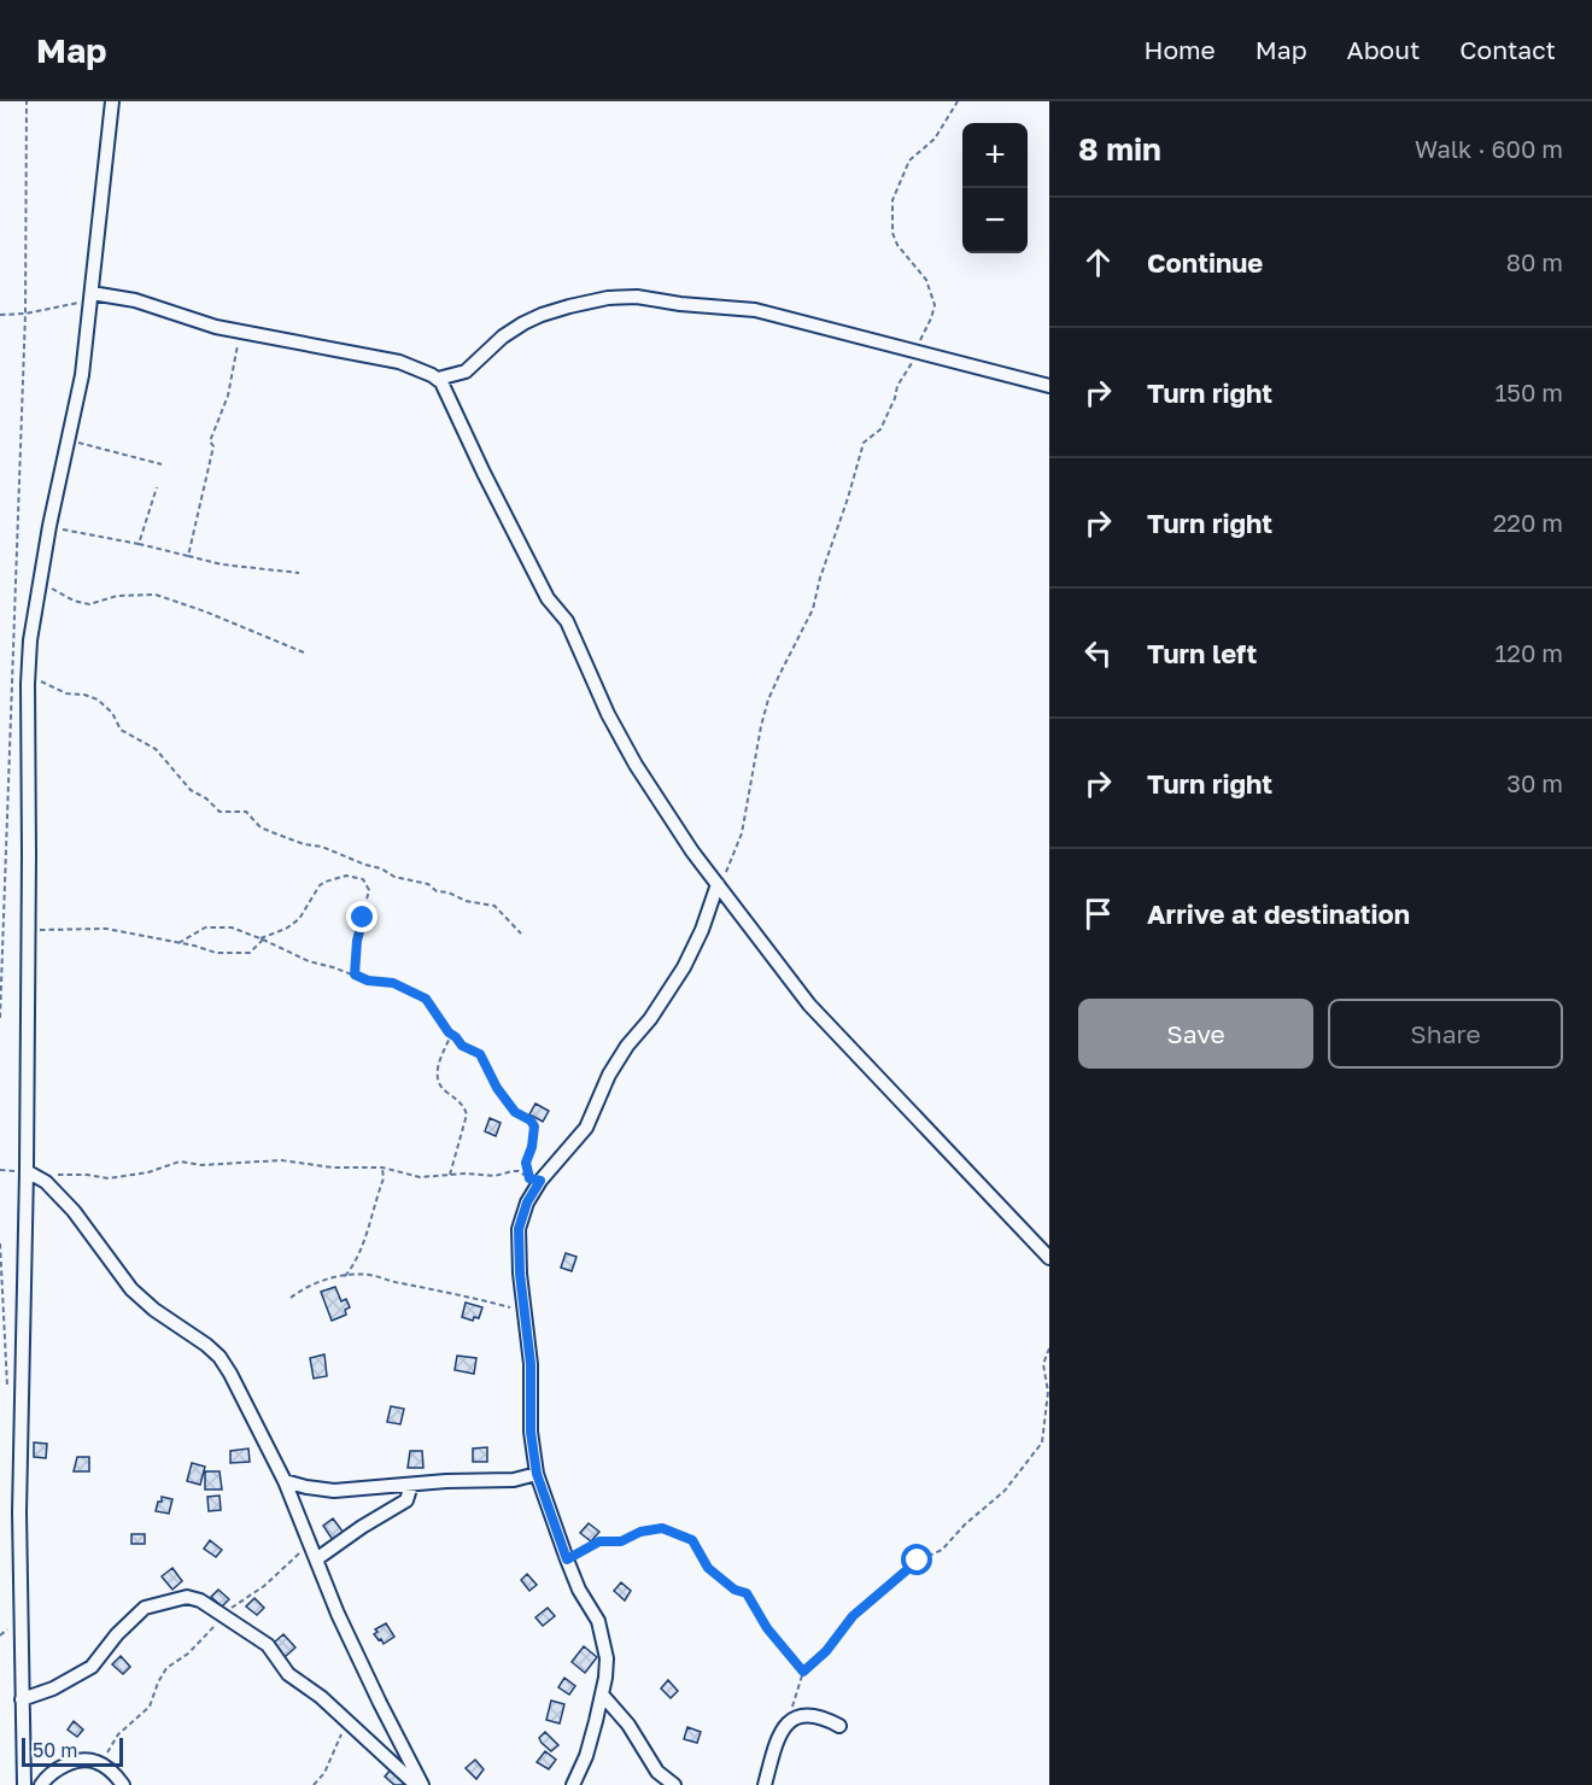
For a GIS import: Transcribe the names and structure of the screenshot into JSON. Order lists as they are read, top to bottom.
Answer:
{
  "scale_bar": "50 m",
  "page": {
    "header": "Map",
    "nav": [
      "Home",
      "Map",
      "About",
      "Contact"
    ],
    "heading": ["8 min", "Walk · 600 m"],
    "map_buttons": ["+", "−"],
    "list": [
      ["Continue", "80 m"],
      ["Turn right", "150 m"],
      ["Turn right", "220 m"],
      ["Turn left", "120 m"],
      ["Turn right", "30 m"],
      "Arrive at destination"
    ],
    "buttons": ["Save", "Share"],
    "scale": "50 m"
  }
}
